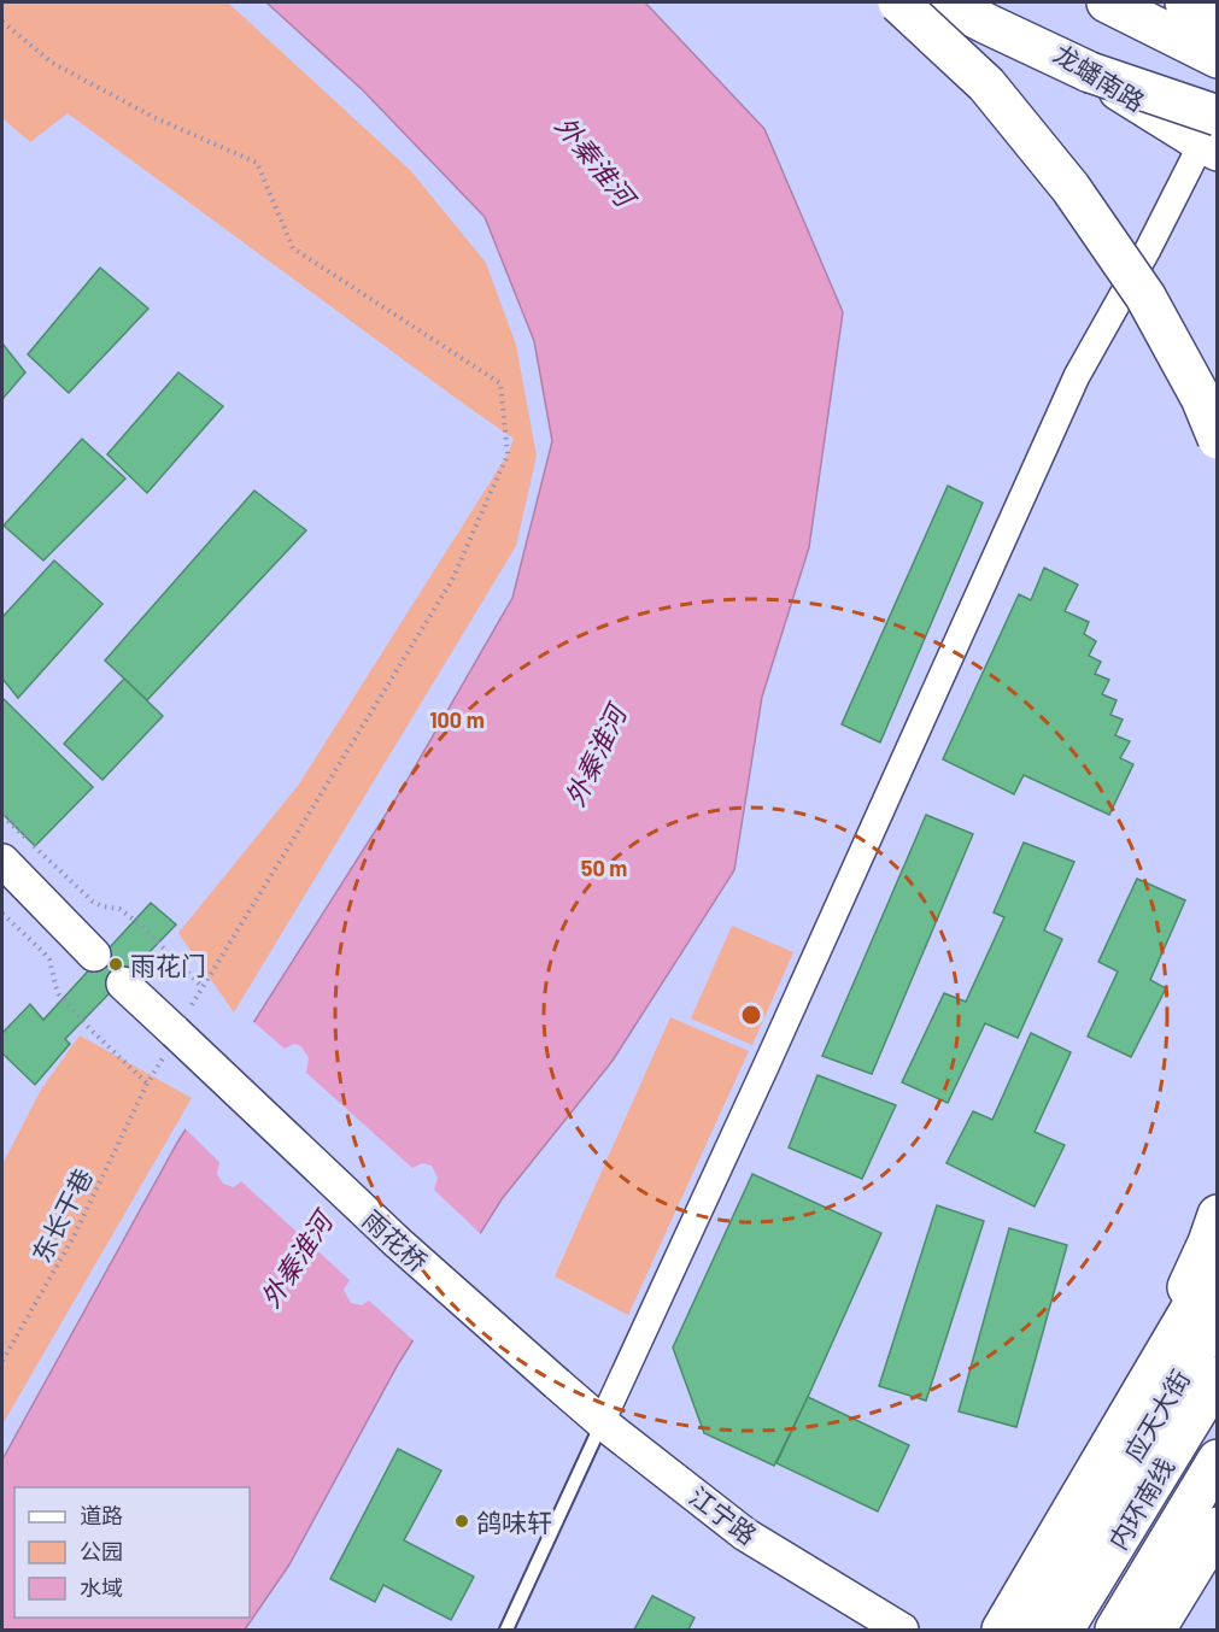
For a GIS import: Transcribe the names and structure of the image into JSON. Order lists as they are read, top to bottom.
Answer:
{
  "streets": {
    "main road": ["龙蟠南路", "应天大街", "内环南线"],
    "street": ["雨花桥", "江宁路"],
    "path": ["东长干巷"]
  },
  "crossings": [
    ["东长干巷", "雨花桥"],
    ["雨花桥", "江宁路"]
  ],
  "water": ["外秦淮河"],
  "places": ["雨花门", "鸽味轩"],
  "legend": ["道路", "公园", "水域"],
  "rings": ["100 m", "50 m"]
}
